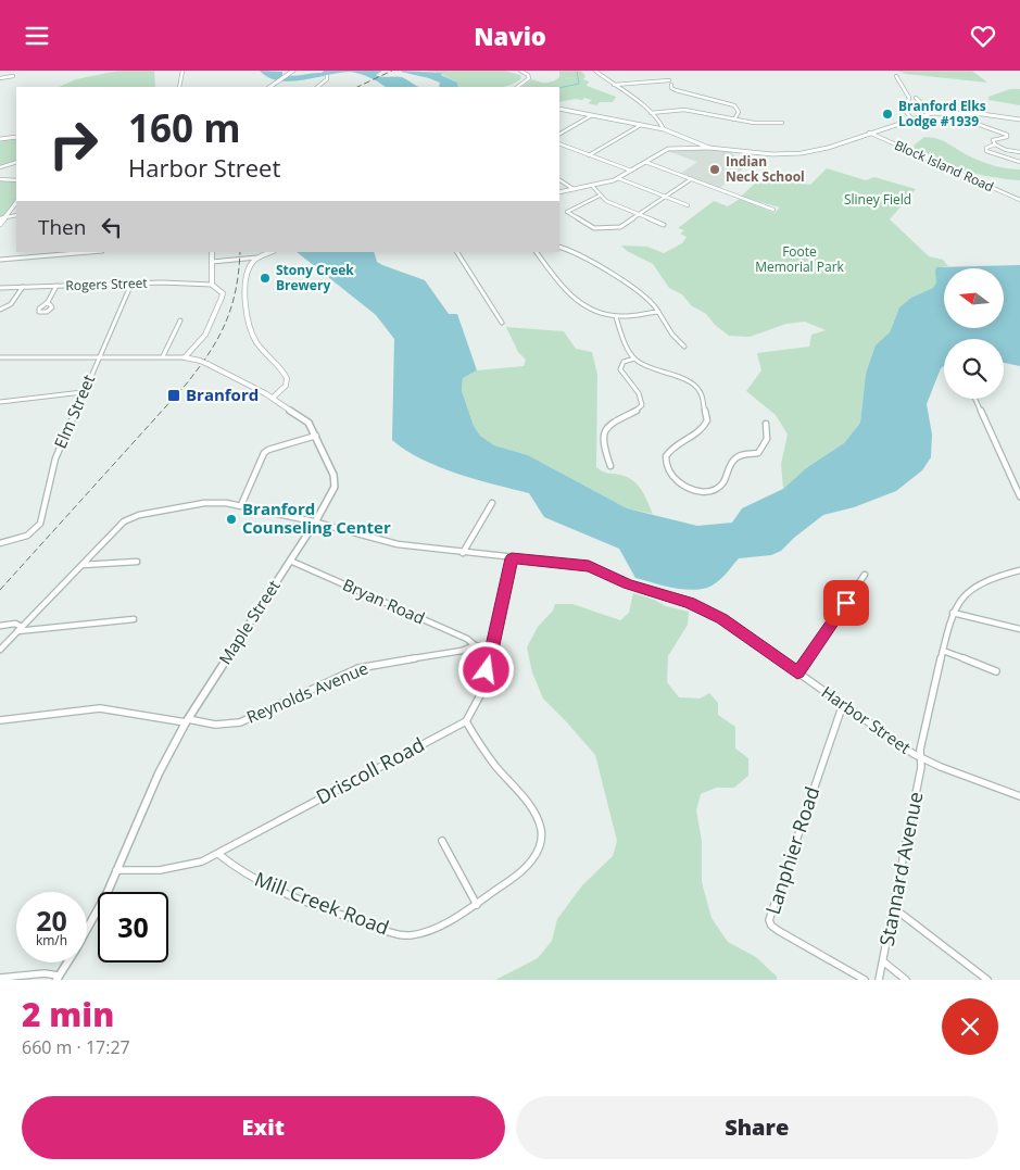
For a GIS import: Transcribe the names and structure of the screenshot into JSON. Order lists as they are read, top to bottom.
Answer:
{
  "streets": {
    "street": [
      "Block Island Road",
      "Rogers Street",
      "Elm Street",
      "Bryan Road",
      "Maple Street",
      "Reynolds Avenue",
      "Harbor Street",
      "Driscoll Road",
      "Lanphier Road",
      "Stannard Avenue",
      "Mill Creek Road"
    ]
  },
  "crossings": [
    ["Rogers Street", "Elm Street"],
    ["Bryan Road", "Maple Street"],
    ["Bryan Road", "Reynolds Avenue"],
    ["Maple Street", "Reynolds Avenue"],
    ["Maple Street", "Harbor Street"],
    ["Maple Street", "Driscoll Road"],
    ["Harbor Street", "Lanphier Road"],
    ["Harbor Street", "Stannard Avenue"],
    ["Driscoll Road", "Mill Creek Road"]
  ],
  "parks": ["Sliney Field", "Foote Memorial Park"],
  "places": {
    "other": [
      "Branford Elks Lodge #1939",
      "Indian Neck School",
      "Stony Creek Brewery",
      "Branford Counseling Center"
    ],
    "transit": ["Branford"]
  },
  "north": "left",
  "page": {
    "header": "Navio",
    "turn": ["160 m", "Harbor Street"],
    "then": "Then",
    "speed": "20 km/h",
    "limit": "30",
    "heading": ["2 min", "660 m · 17:27"],
    "buttons": ["Exit", "Share"]
  }
}
